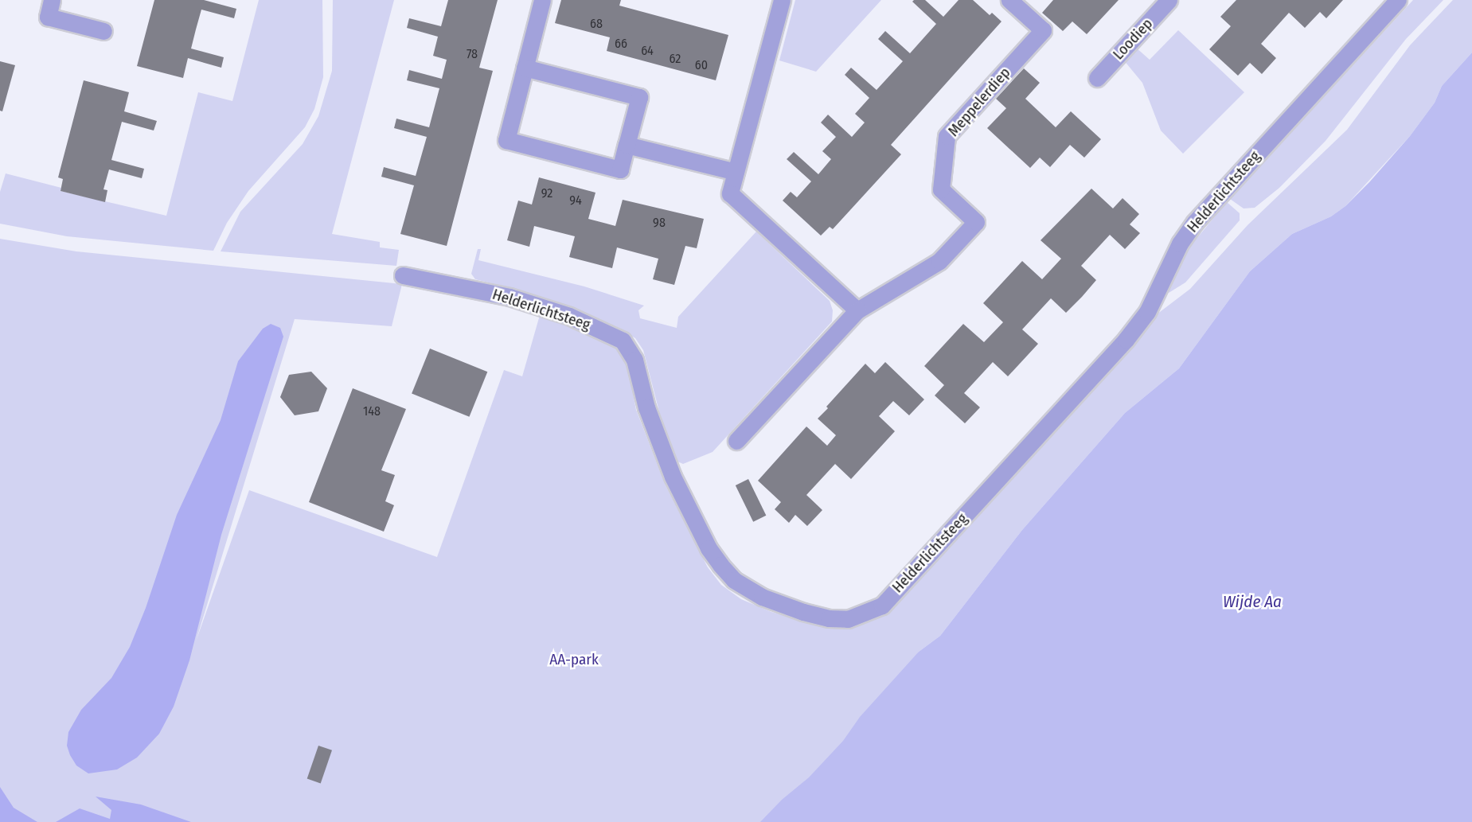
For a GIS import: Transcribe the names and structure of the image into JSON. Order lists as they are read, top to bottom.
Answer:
{
  "streets": {
    "street": ["Loodiep", "Meppelerdiep", "Helderlichtsteeg"]
  },
  "water": ["Wijde Aa"],
  "parks": ["AA-park"],
  "house_numbers": [
    "68",
    "66",
    "64",
    "78",
    "62",
    "60",
    "92",
    "94",
    "98",
    "148"
  ]
}
